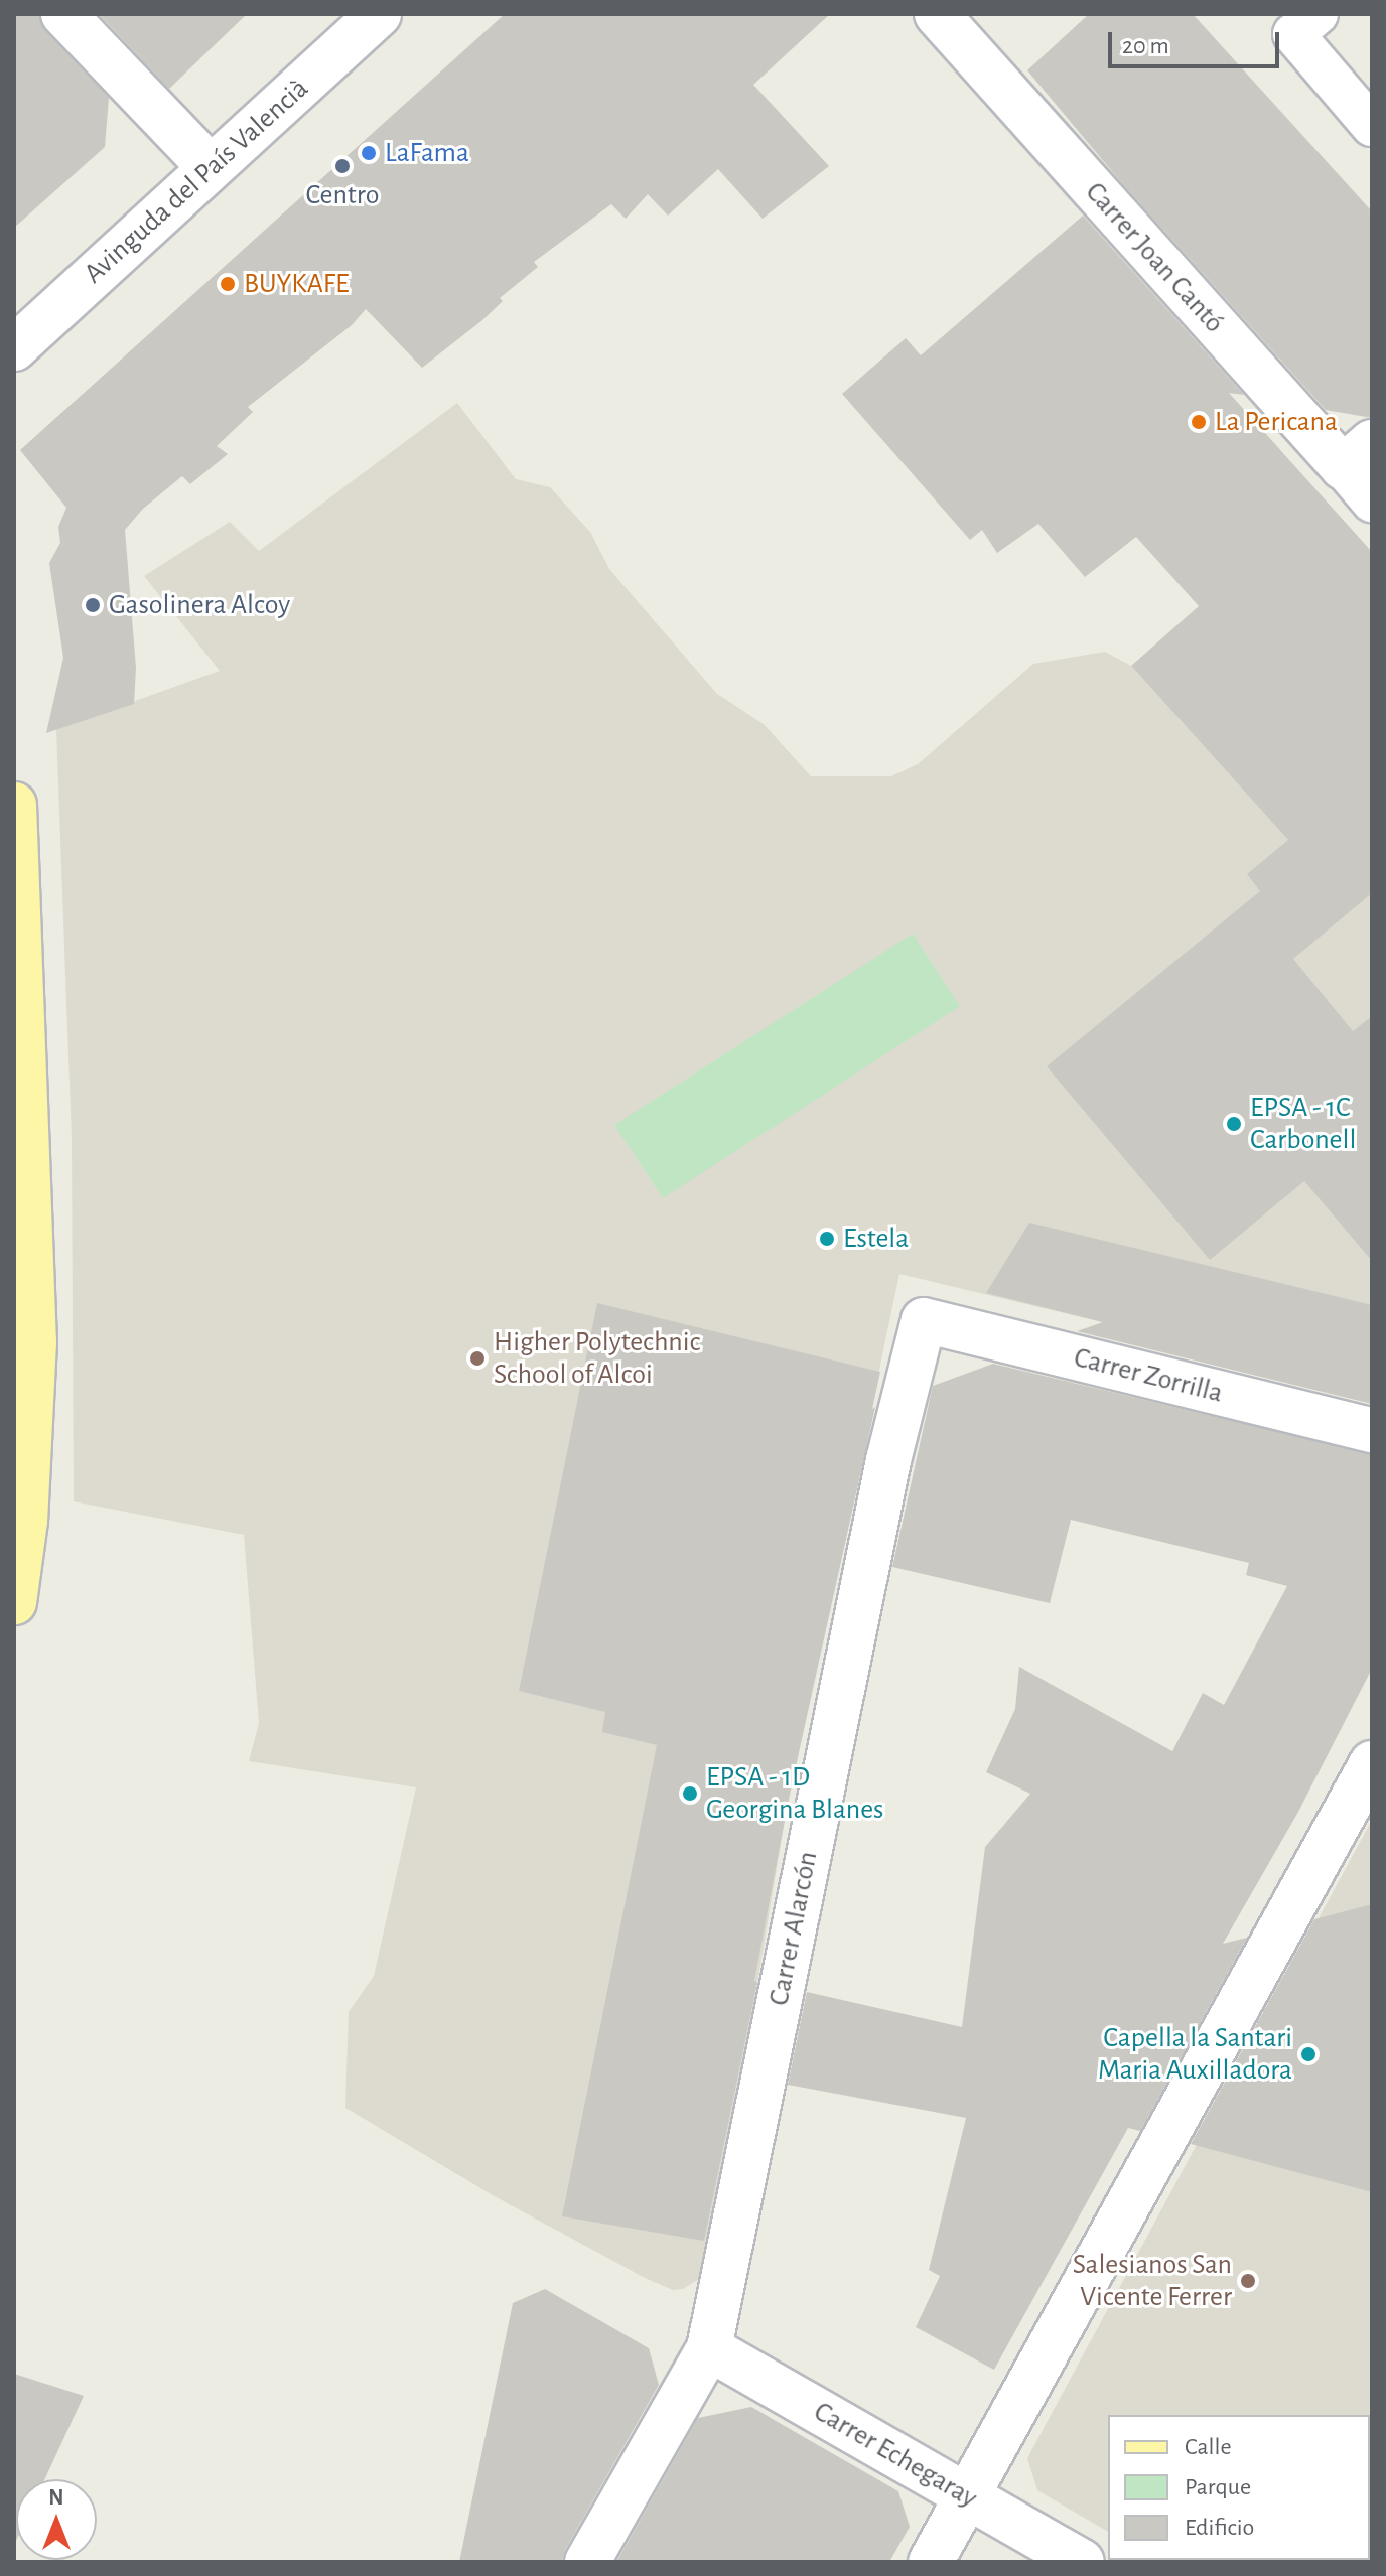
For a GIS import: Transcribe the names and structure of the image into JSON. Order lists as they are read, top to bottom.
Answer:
{
  "streets": {
    "street": [
      "Avinguda del País Valencià",
      "Carrer Joan Cantó",
      "Carrer Zorrilla",
      "Carrer Alarcón",
      "Carrer Echegaray"
    ]
  },
  "crossings": [
    ["Carrer Zorrilla", "Carrer Alarcón"],
    ["Carrer Alarcón", "Carrer Echegaray"]
  ],
  "places": [
    "LaFama",
    "Centro",
    "BUYKAFE",
    "La Pericana",
    "Gasolinera Alcoy",
    "EPSA - 1C Carbonell",
    "Estela",
    "Higher Polytechnic School of Alcoi",
    "EPSA - 1D Georgina Blanes",
    "Capella la Santari Maria Auxilladora",
    "Salesianos San Vicente Ferrer"
  ],
  "legend": ["Calle", "Parque", "Edificio"],
  "scale_bar": "20 m",
  "north": "top"
}
